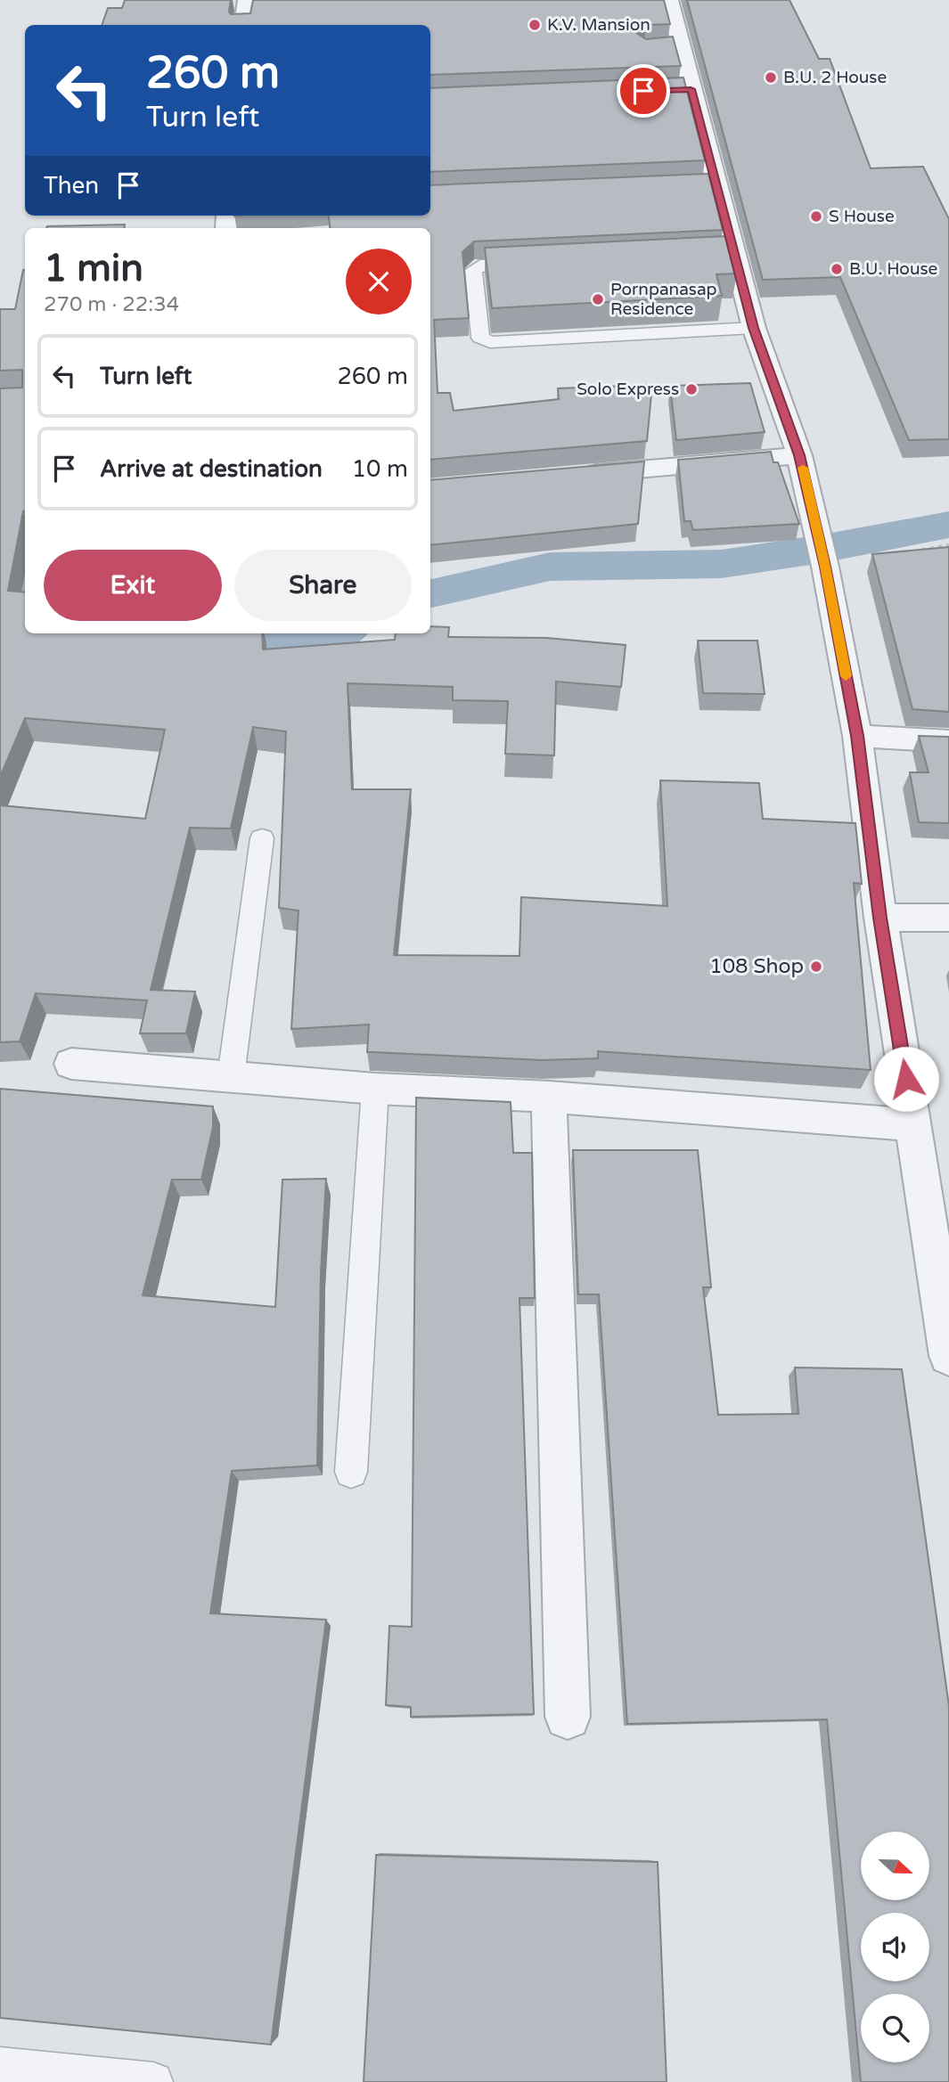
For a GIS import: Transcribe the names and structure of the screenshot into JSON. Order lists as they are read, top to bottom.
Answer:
{
  "places": [
    "K.V. Mansion",
    "B.U. 2 House",
    "S House",
    "B.U. House",
    "Pornpanasap Residence",
    "Solo Express",
    "108 Shop"
  ],
  "north": "right",
  "page": {
    "turn": ["260 m", "Turn left"],
    "then": "Then",
    "heading": ["1 min", "270 m · 22:34"],
    "list": [
      {
        "name": "Turn left",
        "value": "260 m"
      },
      {
        "name": "Arrive at destination",
        "value": "10 m"
      }
    ],
    "buttons": ["Exit", "Share"]
  }
}
